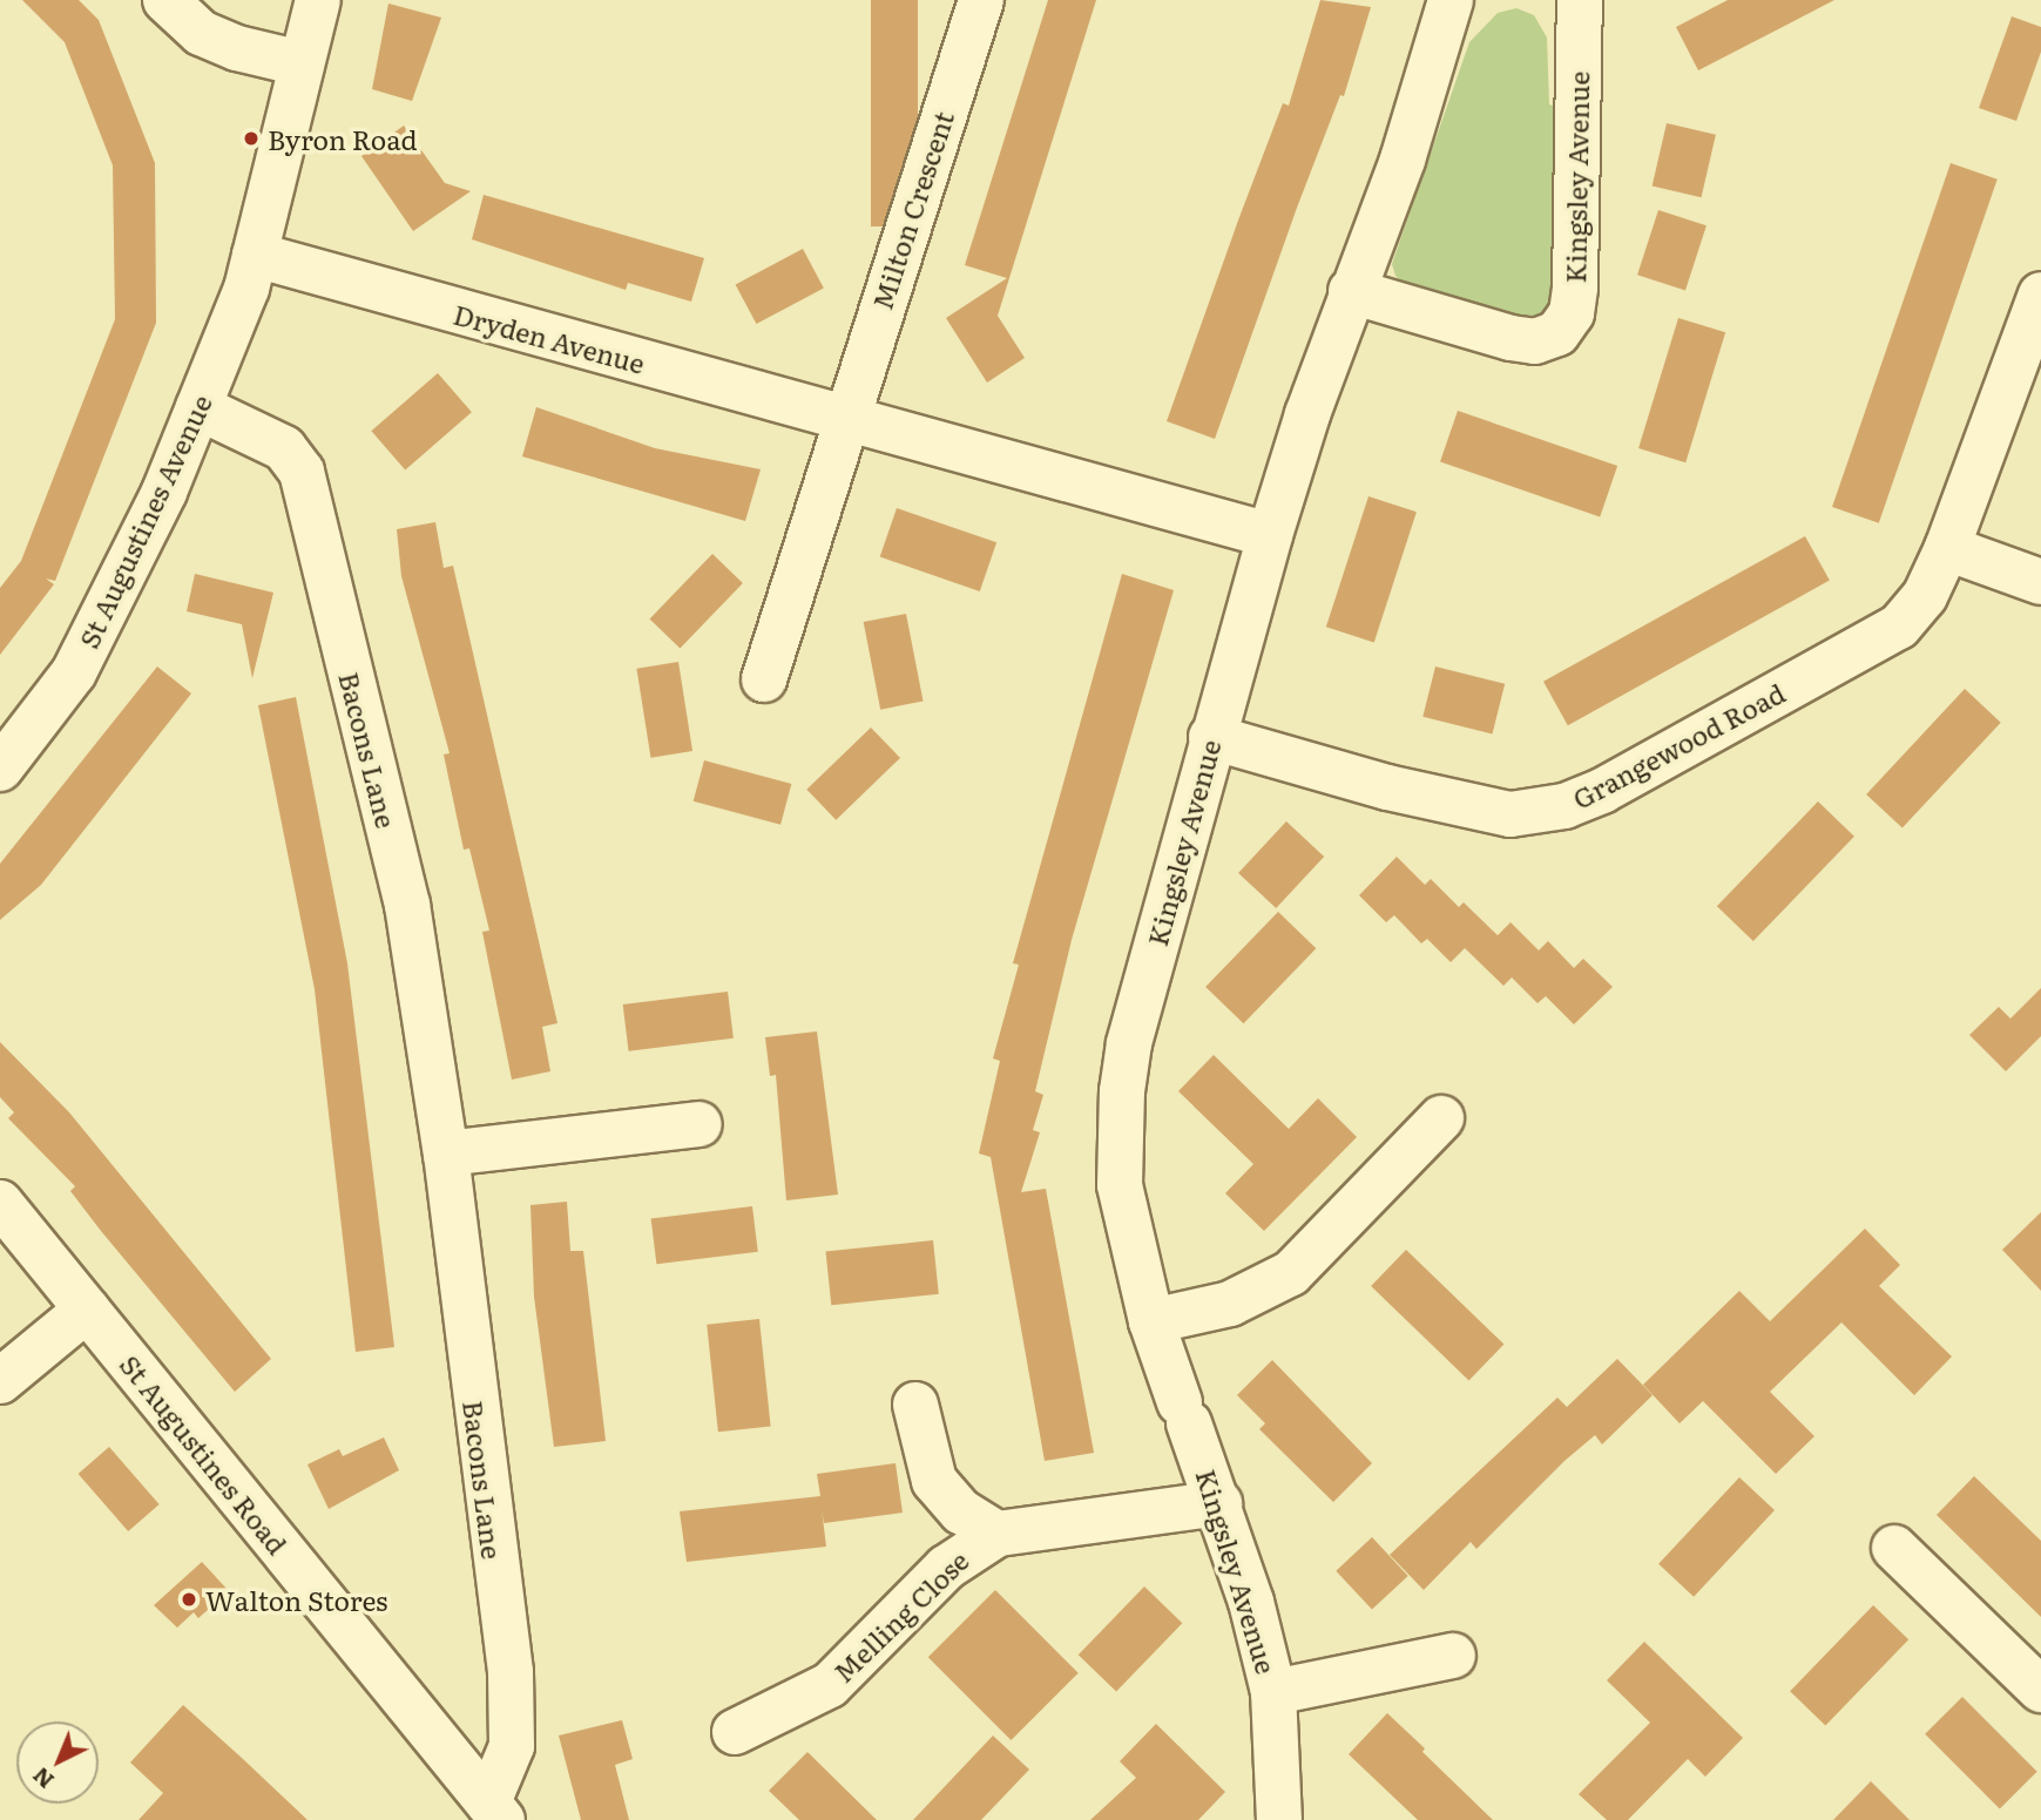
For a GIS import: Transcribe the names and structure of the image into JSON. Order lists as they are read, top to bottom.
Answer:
{
  "streets": {
    "street": [
      "Kingsley Avenue",
      "Milton Crescent",
      "Dryden Avenue",
      "St Augustines Avenue",
      "Grangewood Road",
      "Bacons Lane",
      "St Augustines Road",
      "Melling Close"
    ]
  },
  "crossings": [
    ["Kingsley Avenue", "Dryden Avenue"],
    ["Kingsley Avenue", "Grangewood Road"],
    ["Kingsley Avenue", "Melling Close"],
    ["Milton Crescent", "Dryden Avenue"],
    ["Dryden Avenue", "St Augustines Avenue"],
    ["St Augustines Avenue", "Bacons Lane"],
    ["Bacons Lane", "St Augustines Road"]
  ],
  "places": ["Byron Road", "Walton Stores"],
  "north": "bottom left"
}
